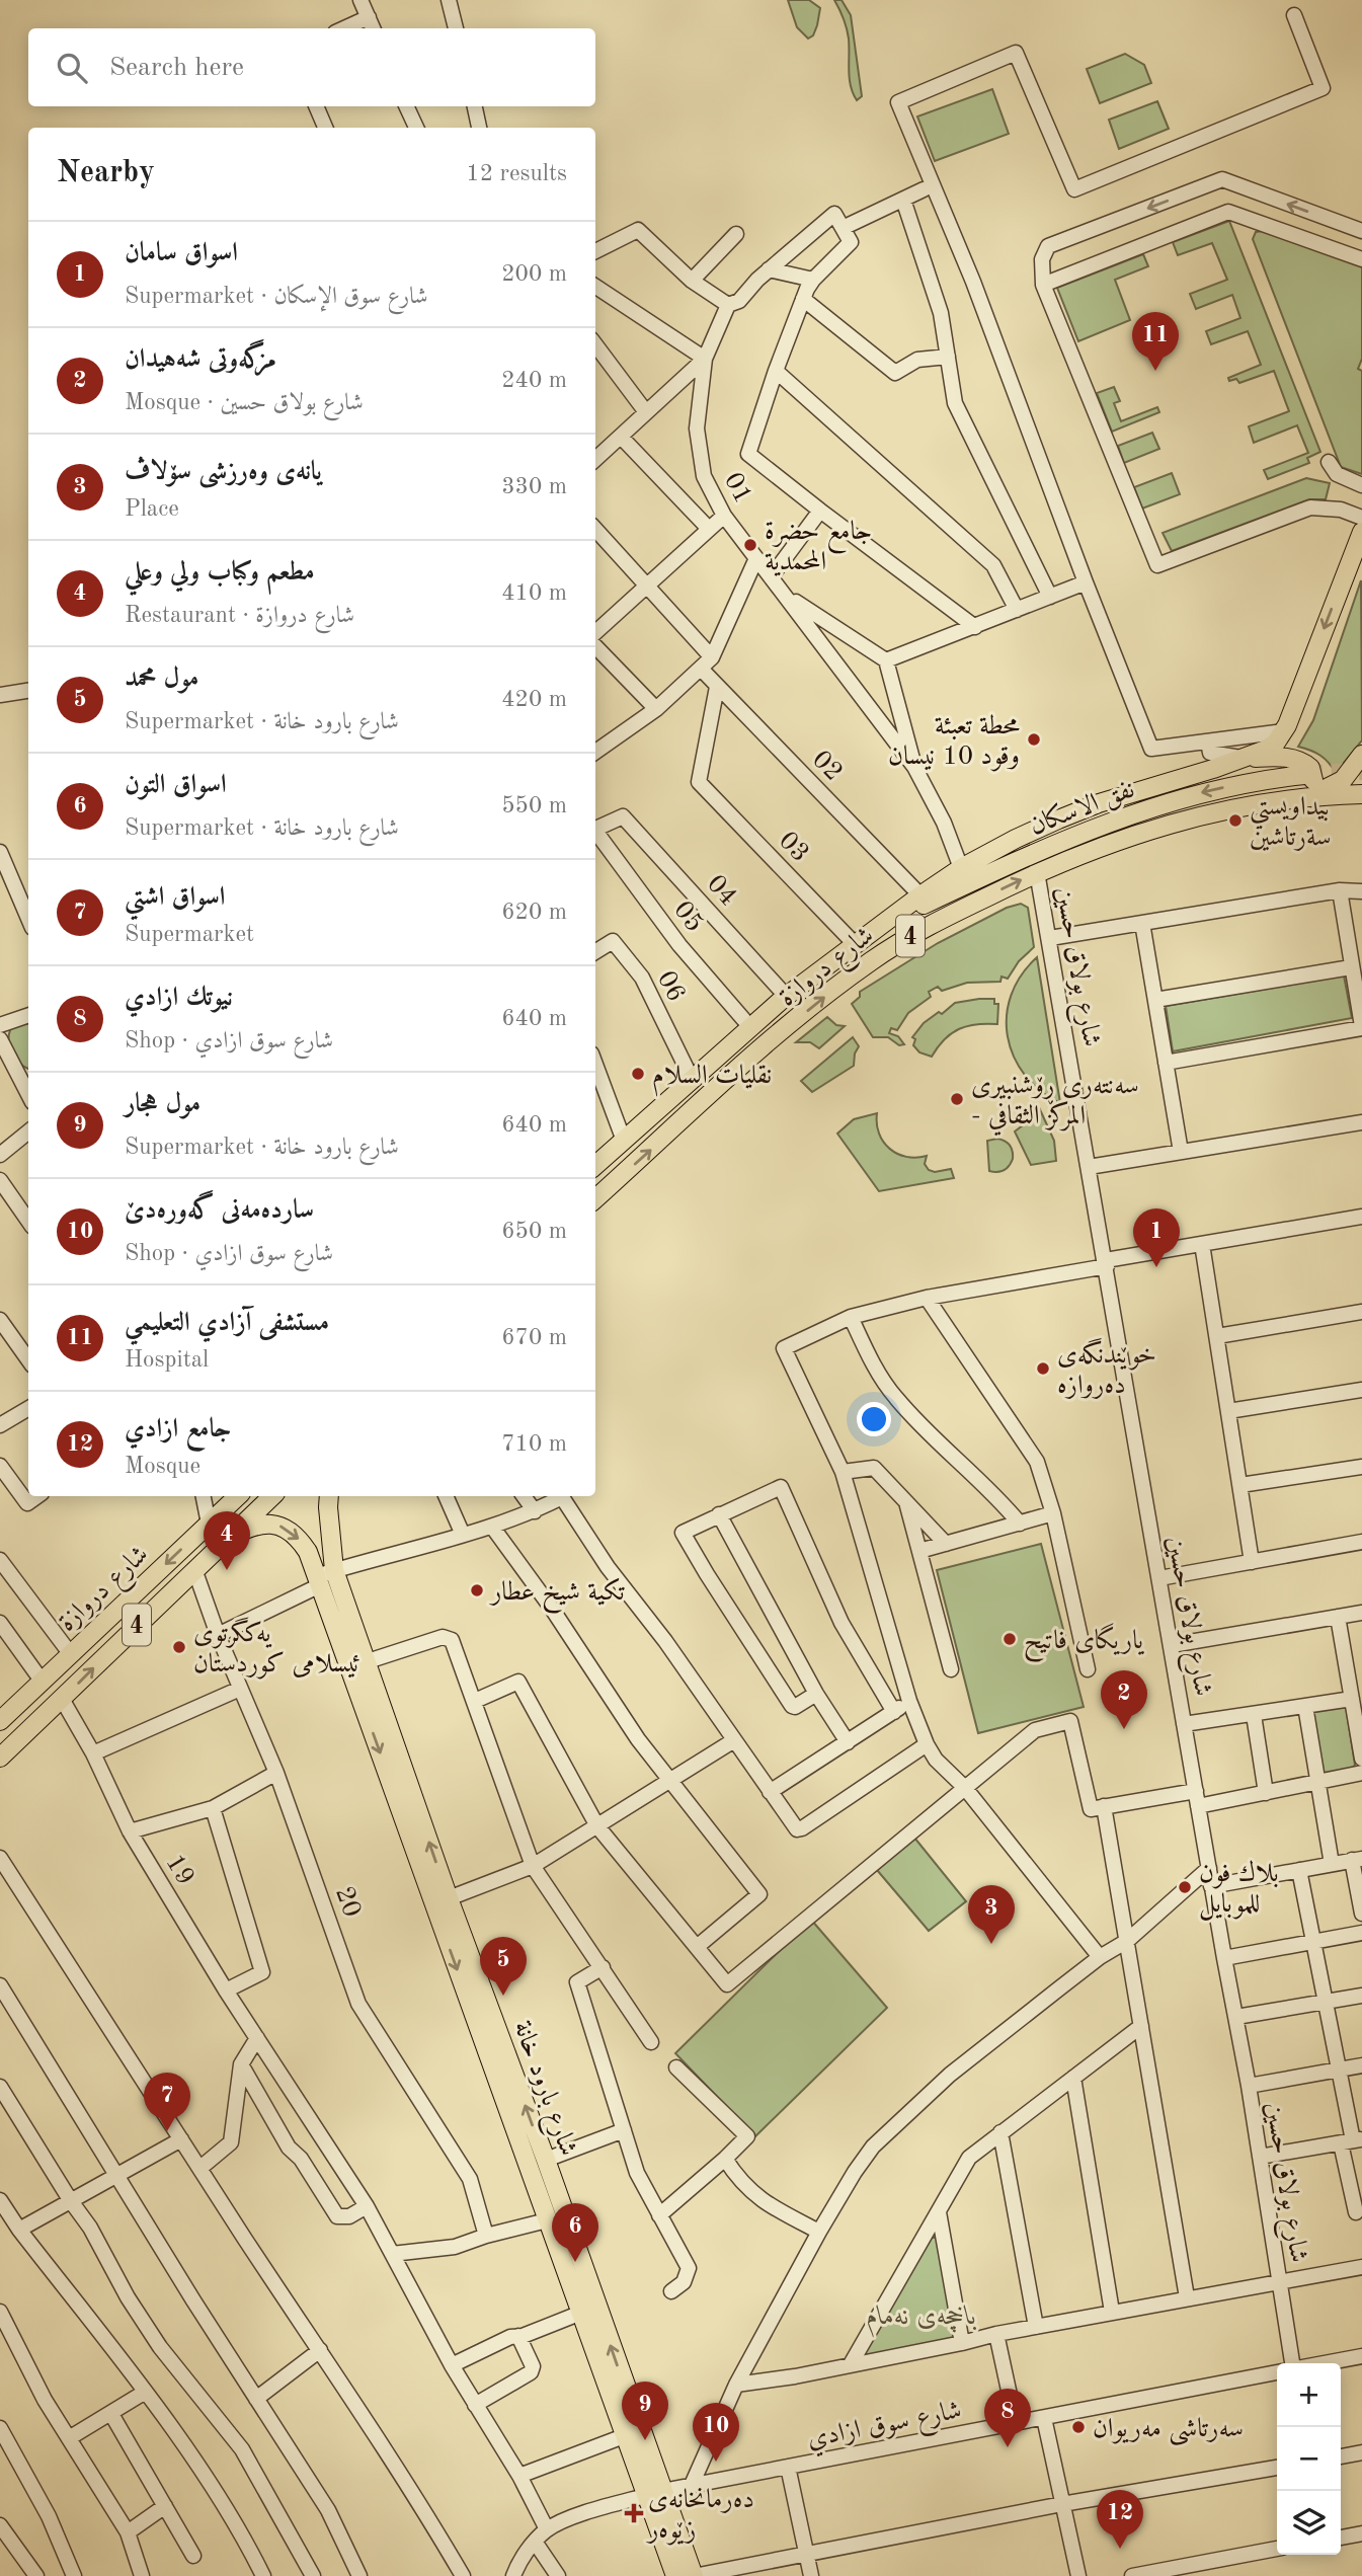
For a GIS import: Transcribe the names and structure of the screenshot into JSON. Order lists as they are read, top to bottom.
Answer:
{
  "streets": {
    "main road": [
      "نفق الاسكان",
      "4",
      "شارع دروازة",
      "شارع بارود خانة"
    ],
    "street": [
      "01",
      "02",
      "03",
      "04",
      "05",
      "شارع بولاق حسين",
      "06",
      "19",
      "20",
      "شارع سوق ازادي"
    ]
  },
  "crossings": [
    ["02", "03"],
    ["نفق الاسكان", "شارع دروازة"],
    ["03", "شارع دروازة"],
    ["04", "شارع دروازة"],
    ["05", "شارع دروازة"],
    ["شارع دروازة", "شارع بولاق حسين"],
    ["شارع دروازة", "06"],
    ["شارع دروازة", "19"],
    ["شارع دروازة", "20"],
    ["شارع دروازة", "شارع بارود خانة"],
    ["19", "شارع سوق ازادي"],
    ["شارع بارود خانة", "شارع سوق ازادي"]
  ],
  "parks": ["باخچەی نەمام"],
  "places": {
    "other": [
      "جامع حضرة المحمدية",
      "محطة تعبئة وقود 10 نيسان",
      "بيداويستي سةرتاشين",
      "نقليات السلام",
      "سەنتەری ڕۆشنبیری - المرکز الثقافي",
      "خوێندنگەی دەروازە",
      "تكية شيخ عطار",
      "یاریگای فاتیح",
      "یەکگرتوی ئیسلامی کوردستان",
      "بلاك فون للموبايل",
      "سەرتاشی مەریوان"
    ],
    "health": ["دەرمانخانەی زێوەر"]
  },
  "page": {
    "search": "Search here",
    "heading": ["Nearby", "12 results"],
    "list": [
      {
        "mark": "1",
        "name": "اسواق سامان",
        "note": "Supermarket · شارع سوق الإسكان",
        "value": "200 m"
      },
      {
        "mark": "2",
        "name": "مزگەوتی شەهیدان",
        "note": "Mosque · شارع بولاق حسين",
        "value": "240 m"
      },
      {
        "mark": "3",
        "name": "یانەی وەرزشی سۆلاڤ",
        "note": "Place",
        "value": "330 m"
      },
      {
        "mark": "4",
        "name": "مطعم وكباب ولي وعلي",
        "note": "Restaurant · شارع دروازة",
        "value": "410 m"
      },
      {
        "mark": "5",
        "name": "مول محمد",
        "note": "Supermarket · شارع بارود خانة",
        "value": "420 m"
      },
      {
        "mark": "6",
        "name": "اسواق التون",
        "note": "Supermarket · شارع بارود خانة",
        "value": "550 m"
      },
      {
        "mark": "7",
        "name": "اسواق اشتي",
        "note": "Supermarket",
        "value": "620 m"
      },
      {
        "mark": "8",
        "name": "نيوتك ازادي",
        "note": "Shop · شارع سوق ازادي",
        "value": "640 m"
      },
      {
        "mark": "9",
        "name": "مول هجار",
        "note": "Supermarket · شارع بارود خانة",
        "value": "640 m"
      },
      {
        "mark": "10",
        "name": "ساردەمەنی گەورەدێ",
        "note": "Shop · شارع سوق ازادي",
        "value": "650 m"
      },
      {
        "mark": "11",
        "name": "مستشفى آزادي التعليمي",
        "note": "Hospital",
        "value": "670 m"
      },
      {
        "mark": "12",
        "name": "جامع ازادي",
        "note": "Mosque",
        "value": "710 m"
      }
    ],
    "pins": [
      "11",
      "1",
      "4",
      "2",
      "3",
      "5",
      "7",
      "6",
      "9",
      "8",
      "10",
      "12"
    ],
    "map_buttons": ["+", "−"]
  }
}
